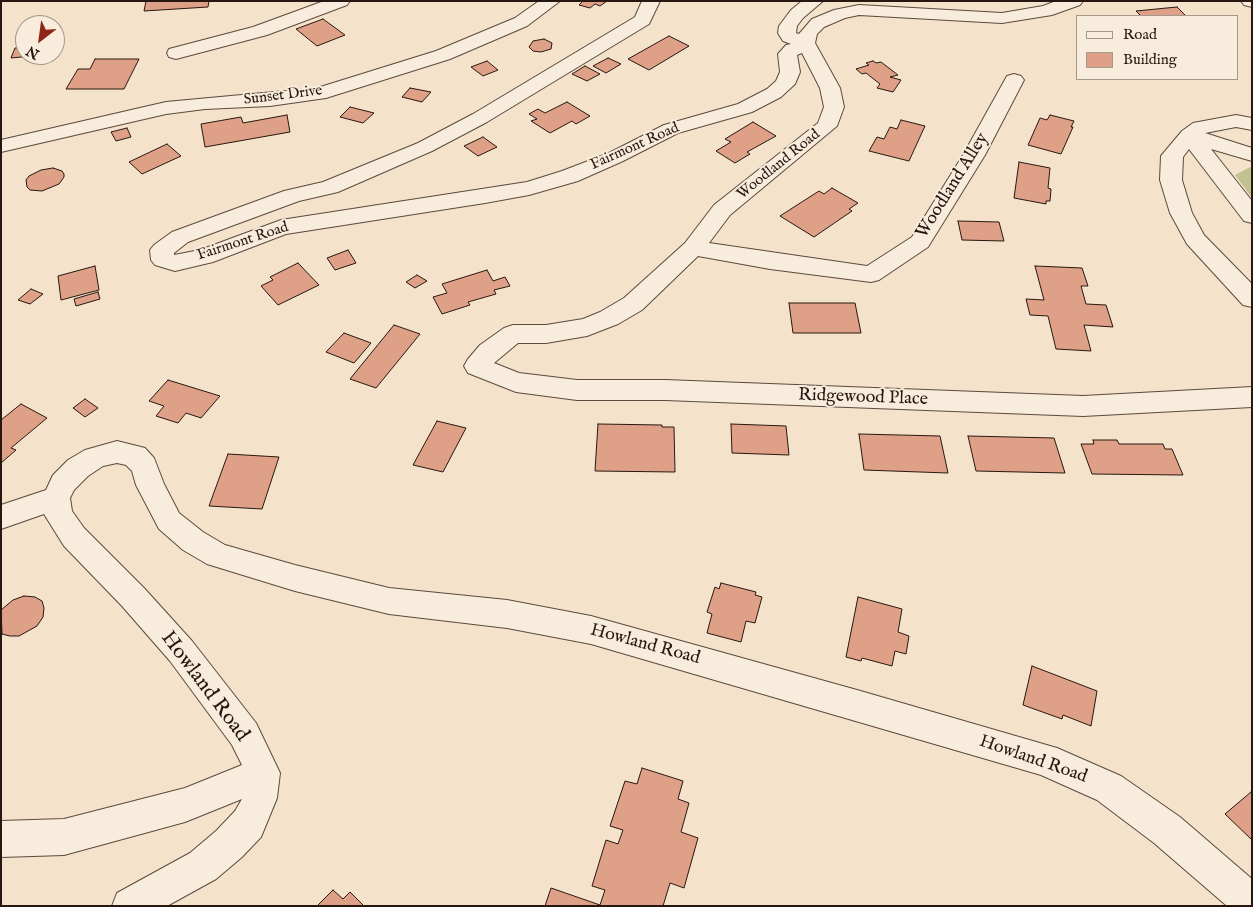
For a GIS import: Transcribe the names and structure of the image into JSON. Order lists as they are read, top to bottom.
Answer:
{
  "streets": {
    "street": [
      "Sunset Drive",
      "Fairmont Road",
      "Woodland Road",
      "Woodland Alley",
      "Ridgewood Place",
      "Howland Road"
    ]
  },
  "crossings": [
    ["Fairmont Road", "Woodland Road"],
    ["Woodland Road", "Woodland Alley"],
    ["Woodland Road", "Ridgewood Place"]
  ],
  "legend": ["Road", "Building"],
  "north": "bottom left"
}
